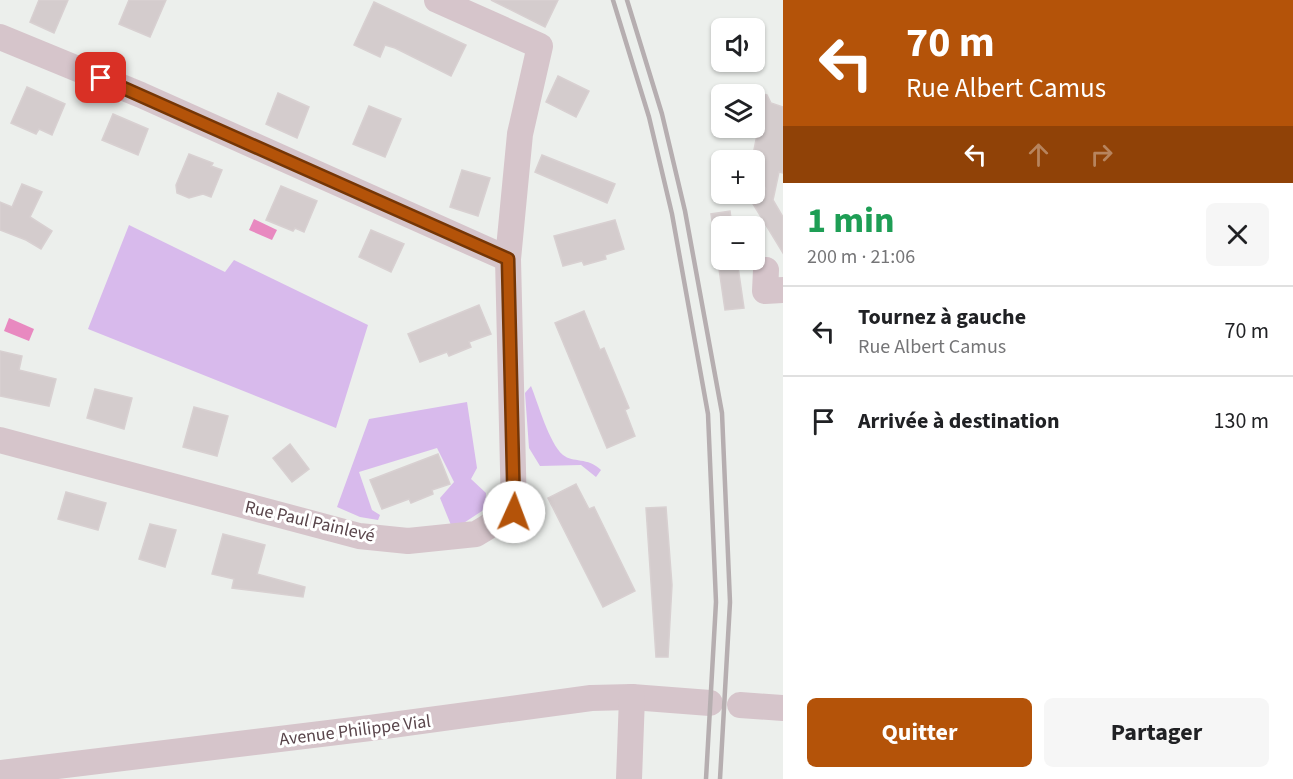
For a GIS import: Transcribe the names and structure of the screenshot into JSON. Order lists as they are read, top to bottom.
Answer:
{
  "streets": {
    "street": ["Rue Paul Painlevé", "Avenue Philippe Vial"]
  },
  "page": {
    "turn": ["70 m", "Rue Albert Camus"],
    "map_buttons": ["+", "−"],
    "heading": ["1 min", "200 m · 21:06"],
    "list": [
      {
        "name": "Tournez à gauche",
        "note": "Rue Albert Camus",
        "value": "70 m"
      },
      {
        "name": "Arrivée à destination",
        "value": "130 m"
      }
    ],
    "buttons": ["Quitter", "Partager"]
  }
}
